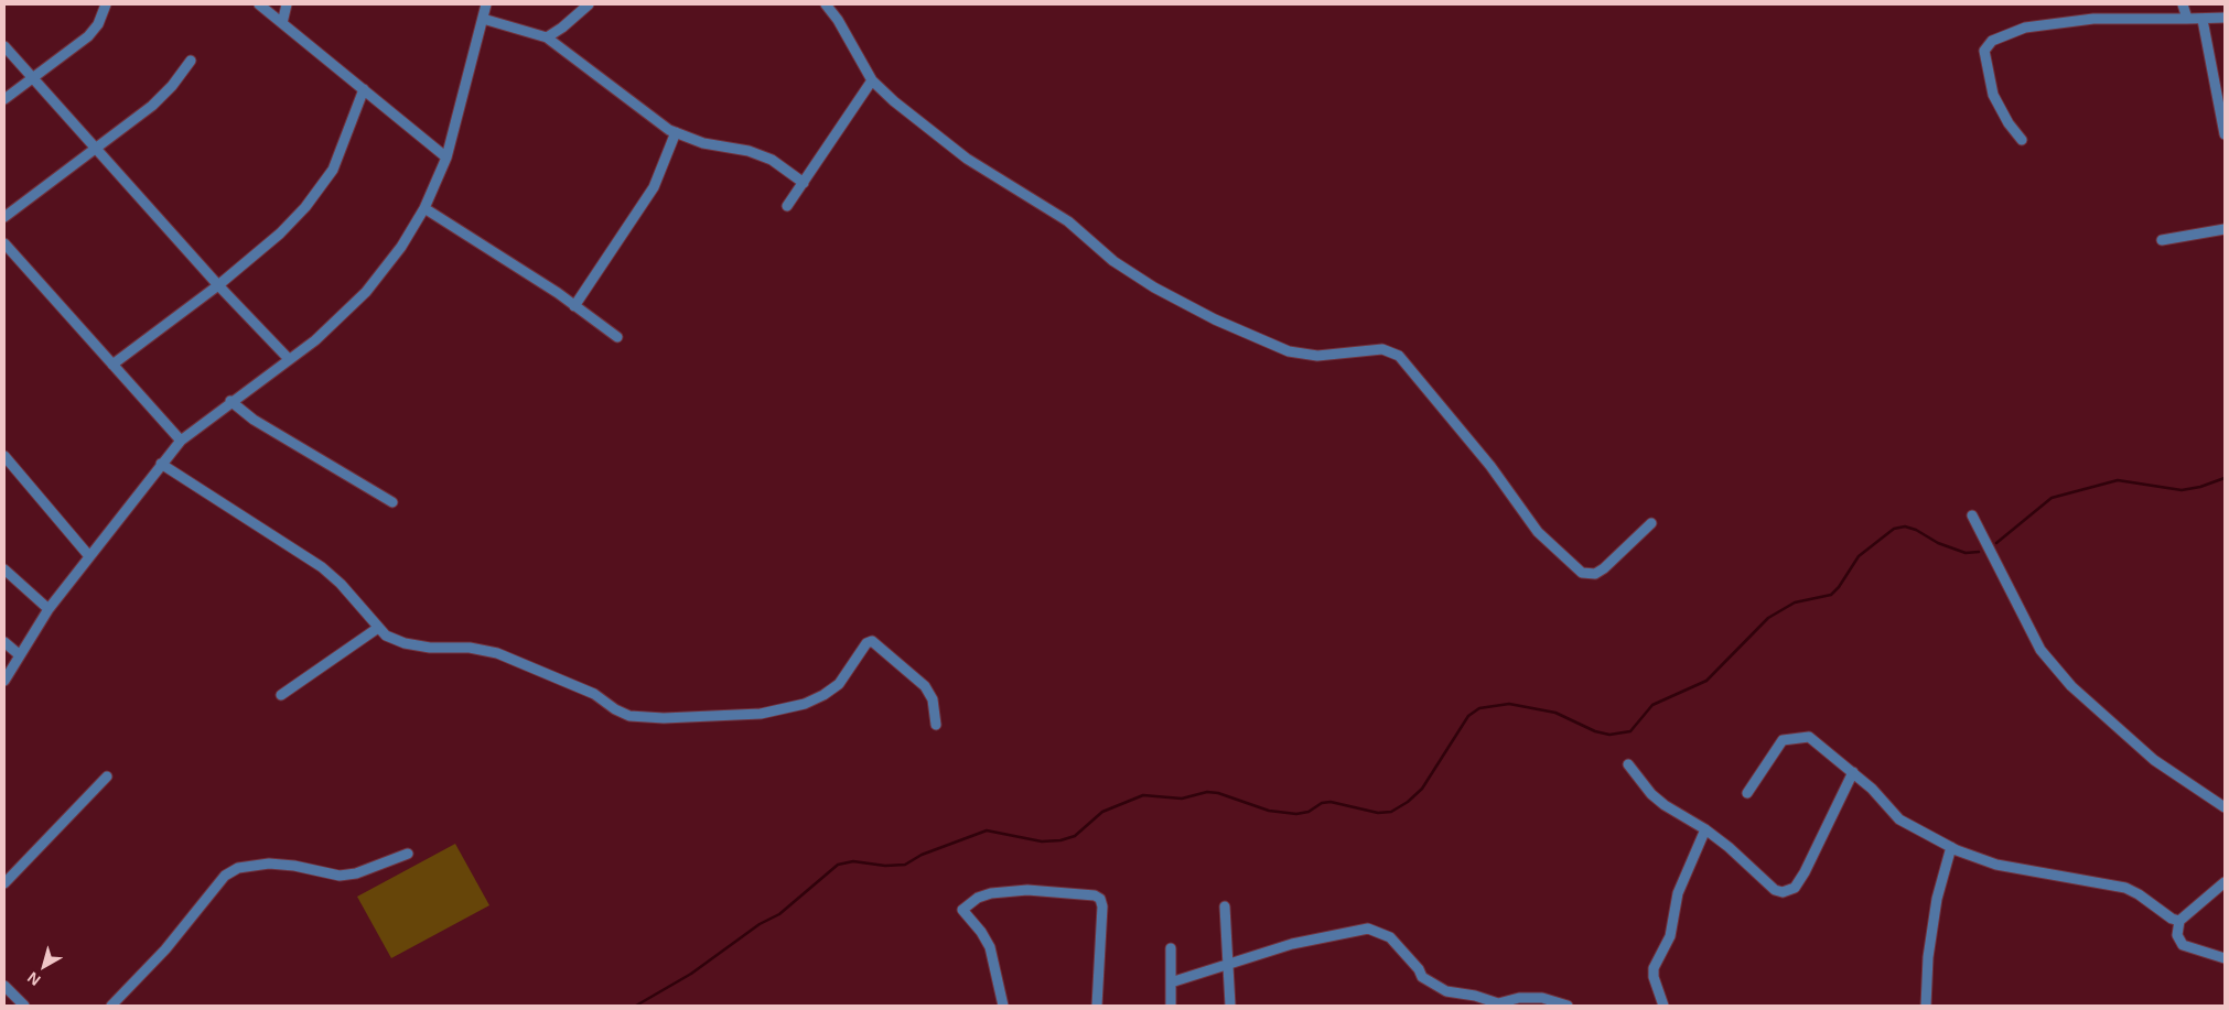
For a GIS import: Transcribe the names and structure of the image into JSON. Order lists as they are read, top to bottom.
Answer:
{
  "north": "bottom left"
}
